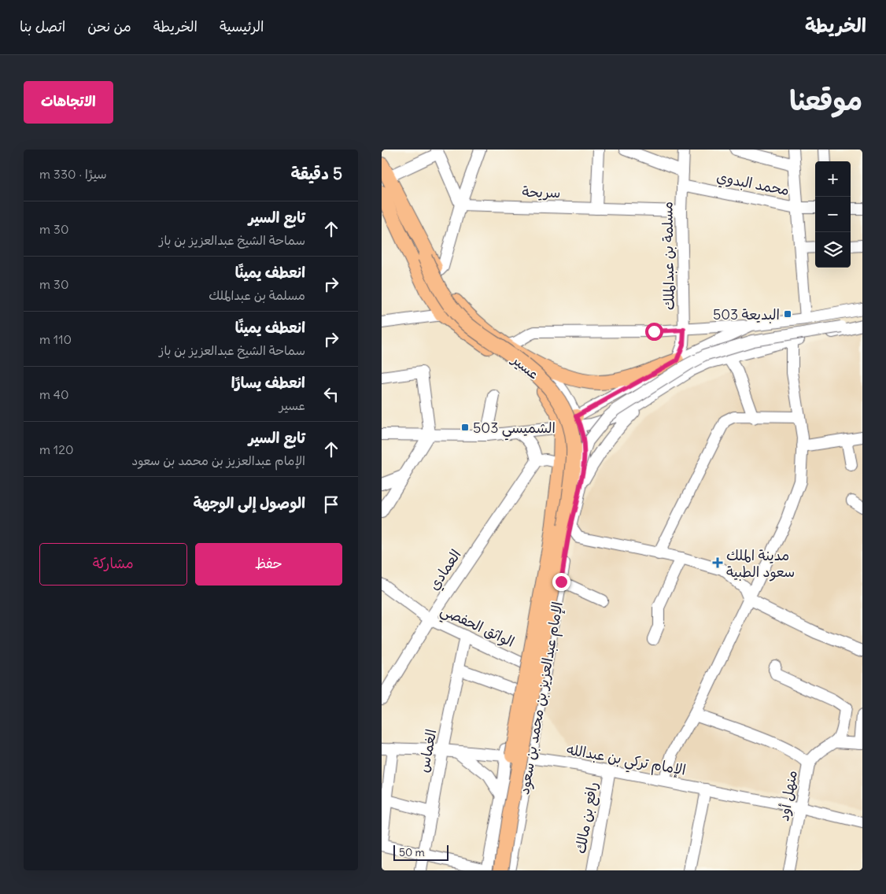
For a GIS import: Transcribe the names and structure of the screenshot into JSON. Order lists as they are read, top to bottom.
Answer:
{
  "streets": {
    "main road": ["عسير", "الإمام عبدالعزيز بن محمد بن سعود"],
    "street": [
      "محمد البدوي",
      "سريحة",
      "مسلمة بن عبدالملك",
      "العمادي",
      "الواثق الحفصي",
      "الغماس",
      "الإمام تركي بن عبدالله",
      "منهل أود",
      "رافع بن مالك"
    ]
  },
  "crossings": [
    ["محمد البدوي", "مسلمة بن عبدالملك"],
    ["سريحة", "مسلمة بن عبدالملك"],
    ["عسير", "الإمام عبدالعزيز بن محمد بن سعود"],
    ["العمادي", "الواثق الحفصي"],
    ["الواثق الحفصي", "الإمام عبدالعزيز بن محمد بن سعود"],
    ["الواثق الحفصي", "الغماس"],
    ["الإمام عبدالعزيز بن محمد بن سعود", "الإمام تركي بن عبدالله"],
    ["الغماس", "الإمام تركي بن عبدالله"],
    ["الإمام تركي بن عبدالله", "منهل أود"],
    ["الإمام تركي بن عبدالله", "رافع بن مالك"]
  ],
  "places": {
    "transit": ["البديعة 503", "الشميسي 503"],
    "health": ["مدينة الملك سعود الطبية"]
  },
  "scale_bar": "50 m",
  "page": {
    "header": "الخريطة",
    "nav": [
      "الرئيسية",
      "الخريطة",
      "من نحن",
      "اتصل بنا"
    ],
    "title": "موقعنا",
    "buttons": [
      "الاتجاهات",
      ["حفظ", "مشاركة"]
    ],
    "heading": ["5 دقيقة", "سيرًا · 330 m"],
    "map_buttons": ["+", "−"],
    "list": [
      ["تابع السير", "سماحة الشيخ عبدالعزيز بن باز", "30 m"],
      ["انعطف يمينًا", "مسلمة بن عبدالملك", "30 m"],
      ["انعطف يمينًا", "سماحة الشيخ عبدالعزيز بن باز", "110 m"],
      ["انعطف يسارًا", "عسير", "40 m"],
      ["تابع السير", "الإمام عبدالعزيز بن محمد بن سعود", "120 m"],
      "الوصول إلى الوجهة"
    ],
    "scale": "50 m"
  }
}
